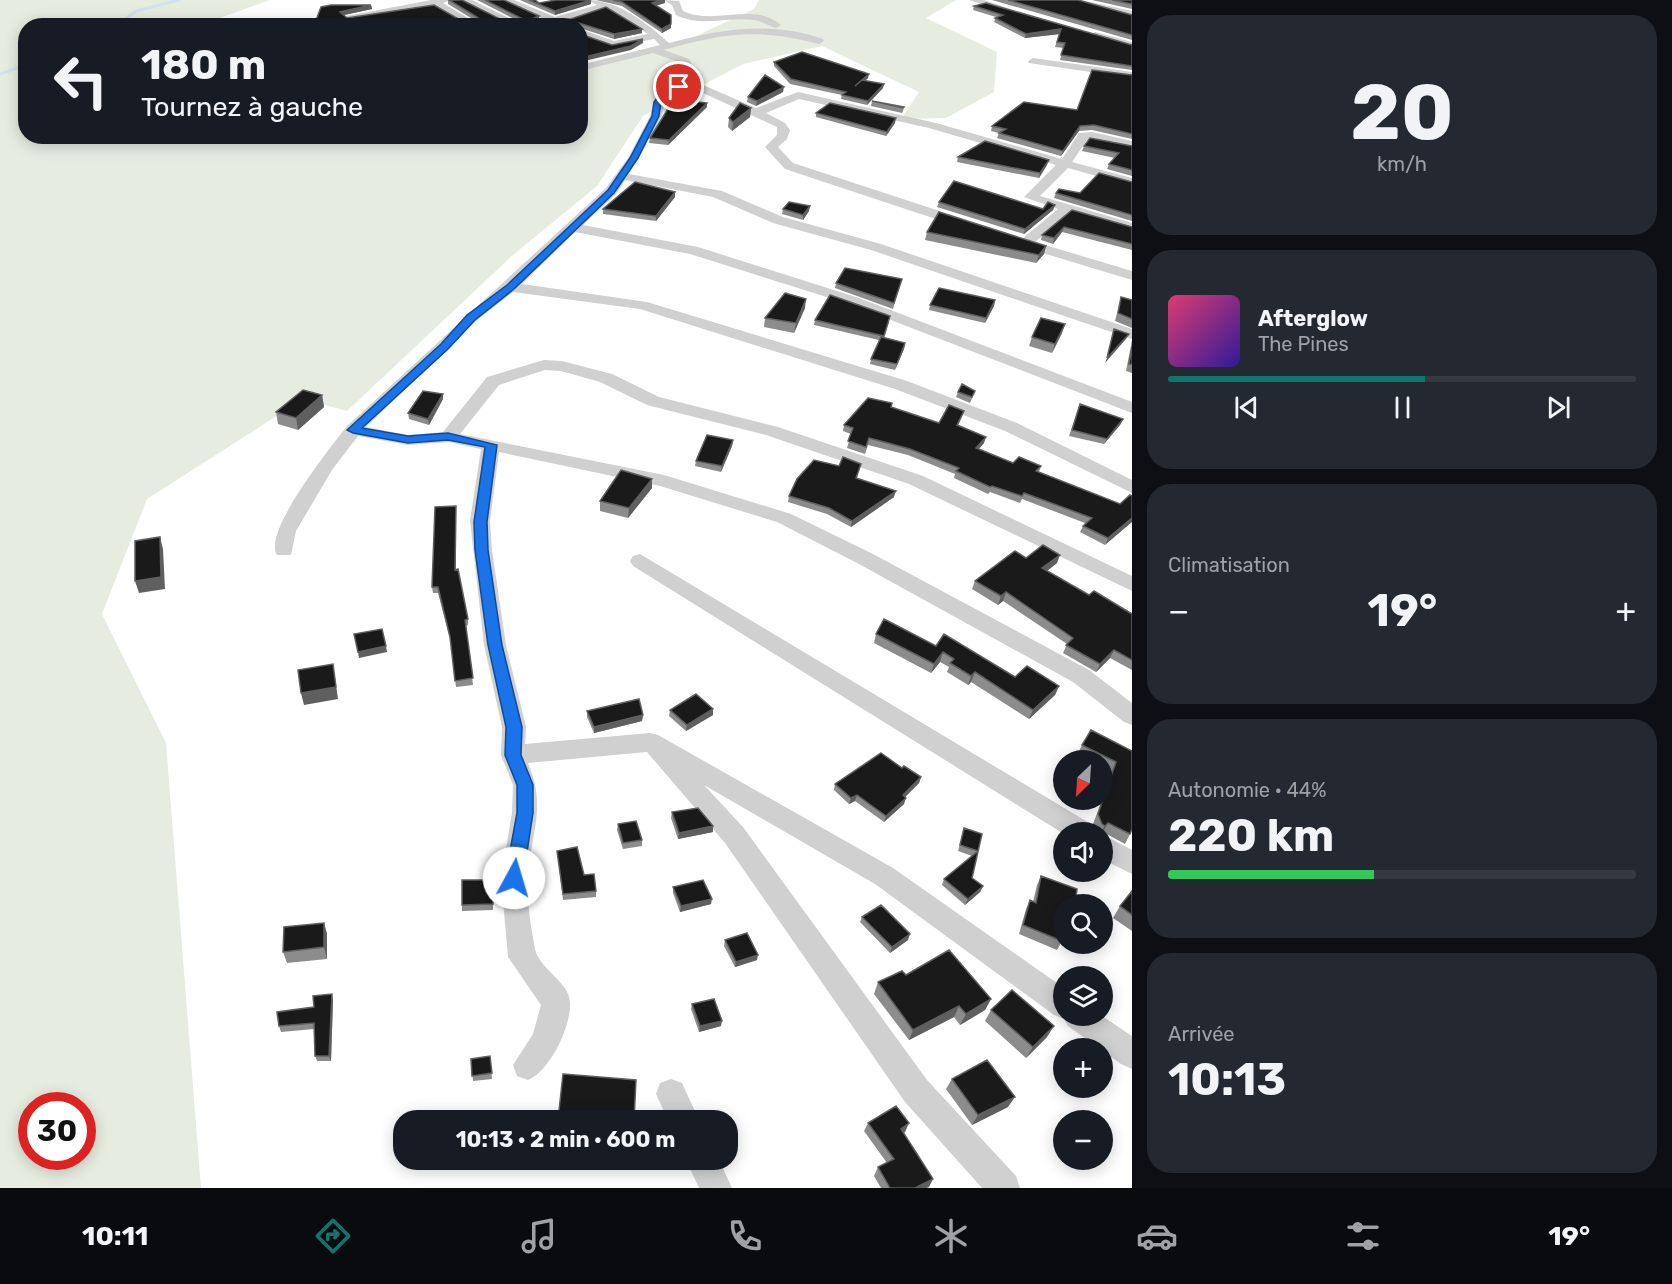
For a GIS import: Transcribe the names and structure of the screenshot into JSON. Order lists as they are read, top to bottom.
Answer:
{
  "north": "bottom left",
  "page": {
    "tile": [
      ["20", "km/h"],
      "Climatisation",
      ["Autonomie · 44%", "220 km"],
      ["Arrivée", "10:13"]
    ],
    "turn": ["180 m", "Tournez à gauche"],
    "song": ["Afterglow", "The Pines"],
    "heat": ["−", "19°", "+"],
    "map_buttons": ["+", "−"],
    "limit": "30",
    "trip": "10:13 · 2 min · 600 m",
    "tabs": ["10:11", "19°"]
  }
}
